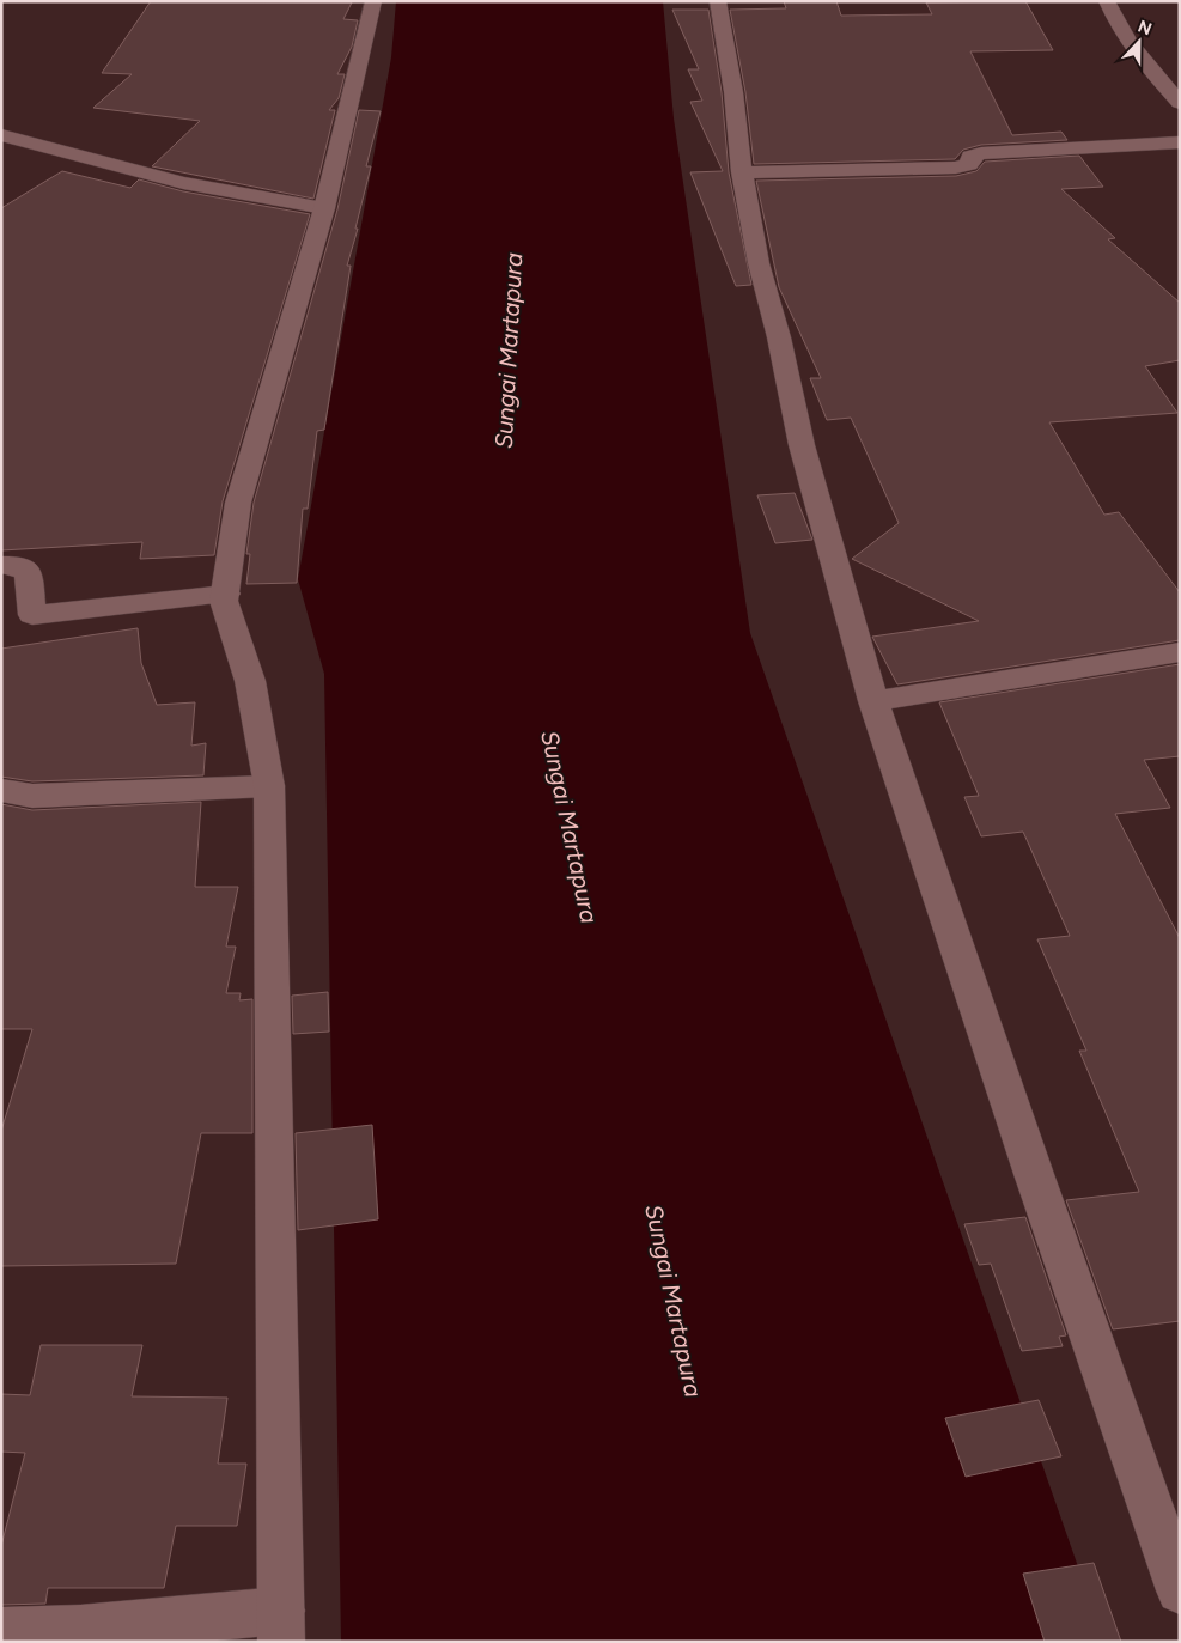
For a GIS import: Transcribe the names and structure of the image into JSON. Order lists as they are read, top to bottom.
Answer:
{
  "water": ["Sungai Martapura"],
  "north": "top"
}
